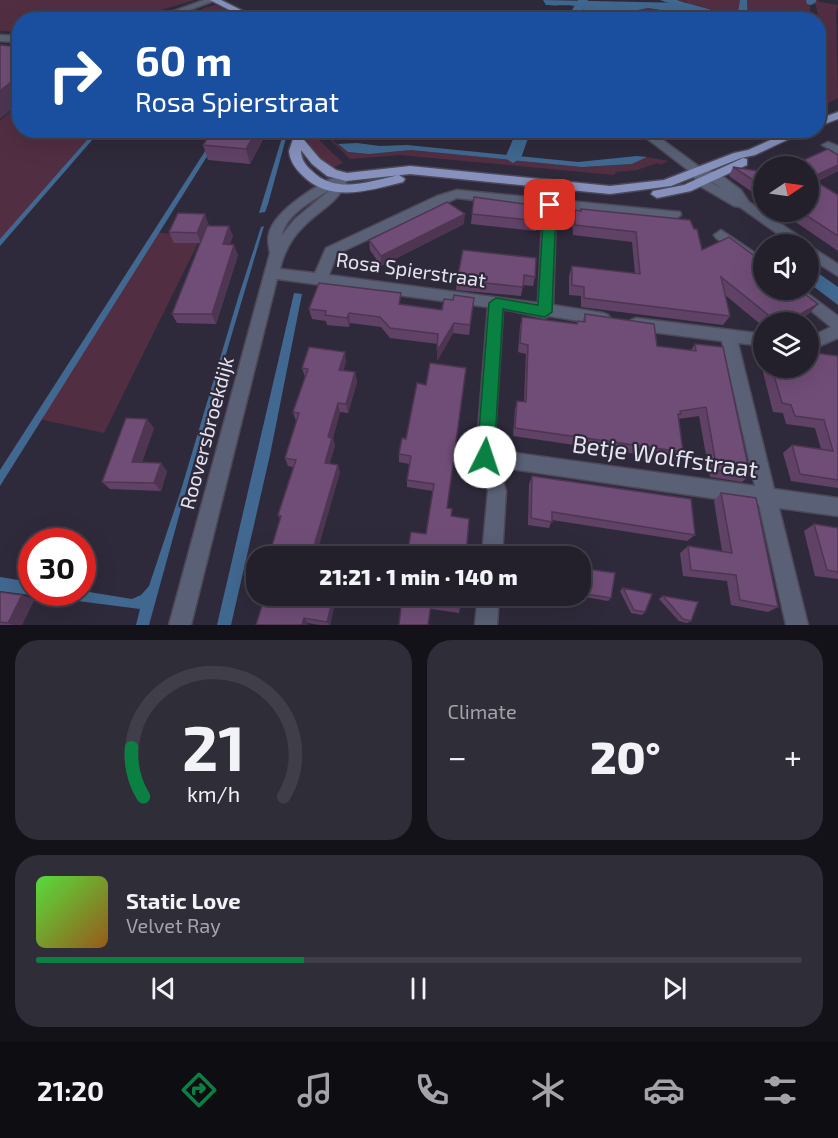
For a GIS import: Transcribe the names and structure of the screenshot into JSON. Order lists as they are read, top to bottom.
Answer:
{
  "streets": {
    "street": ["Rosa Spierstraat", "Rooversbroekdijk", "Betje Wolffstraat"]
  },
  "crossings": [
    ["Rosa Spierstraat", "Rooversbroekdijk"]
  ],
  "north": "right",
  "page": {
    "turn": ["60 m", "Rosa Spierstraat"],
    "limit": "30",
    "trip": "21:21 · 1 min · 140 m",
    "tile": "Climate",
    "heat": ["−", "20°", "+"],
    "song": ["Static Love", "Velvet Ray"],
    "tabs": "21:20",
    "gauge": ["21", "km/h"]
  }
}
